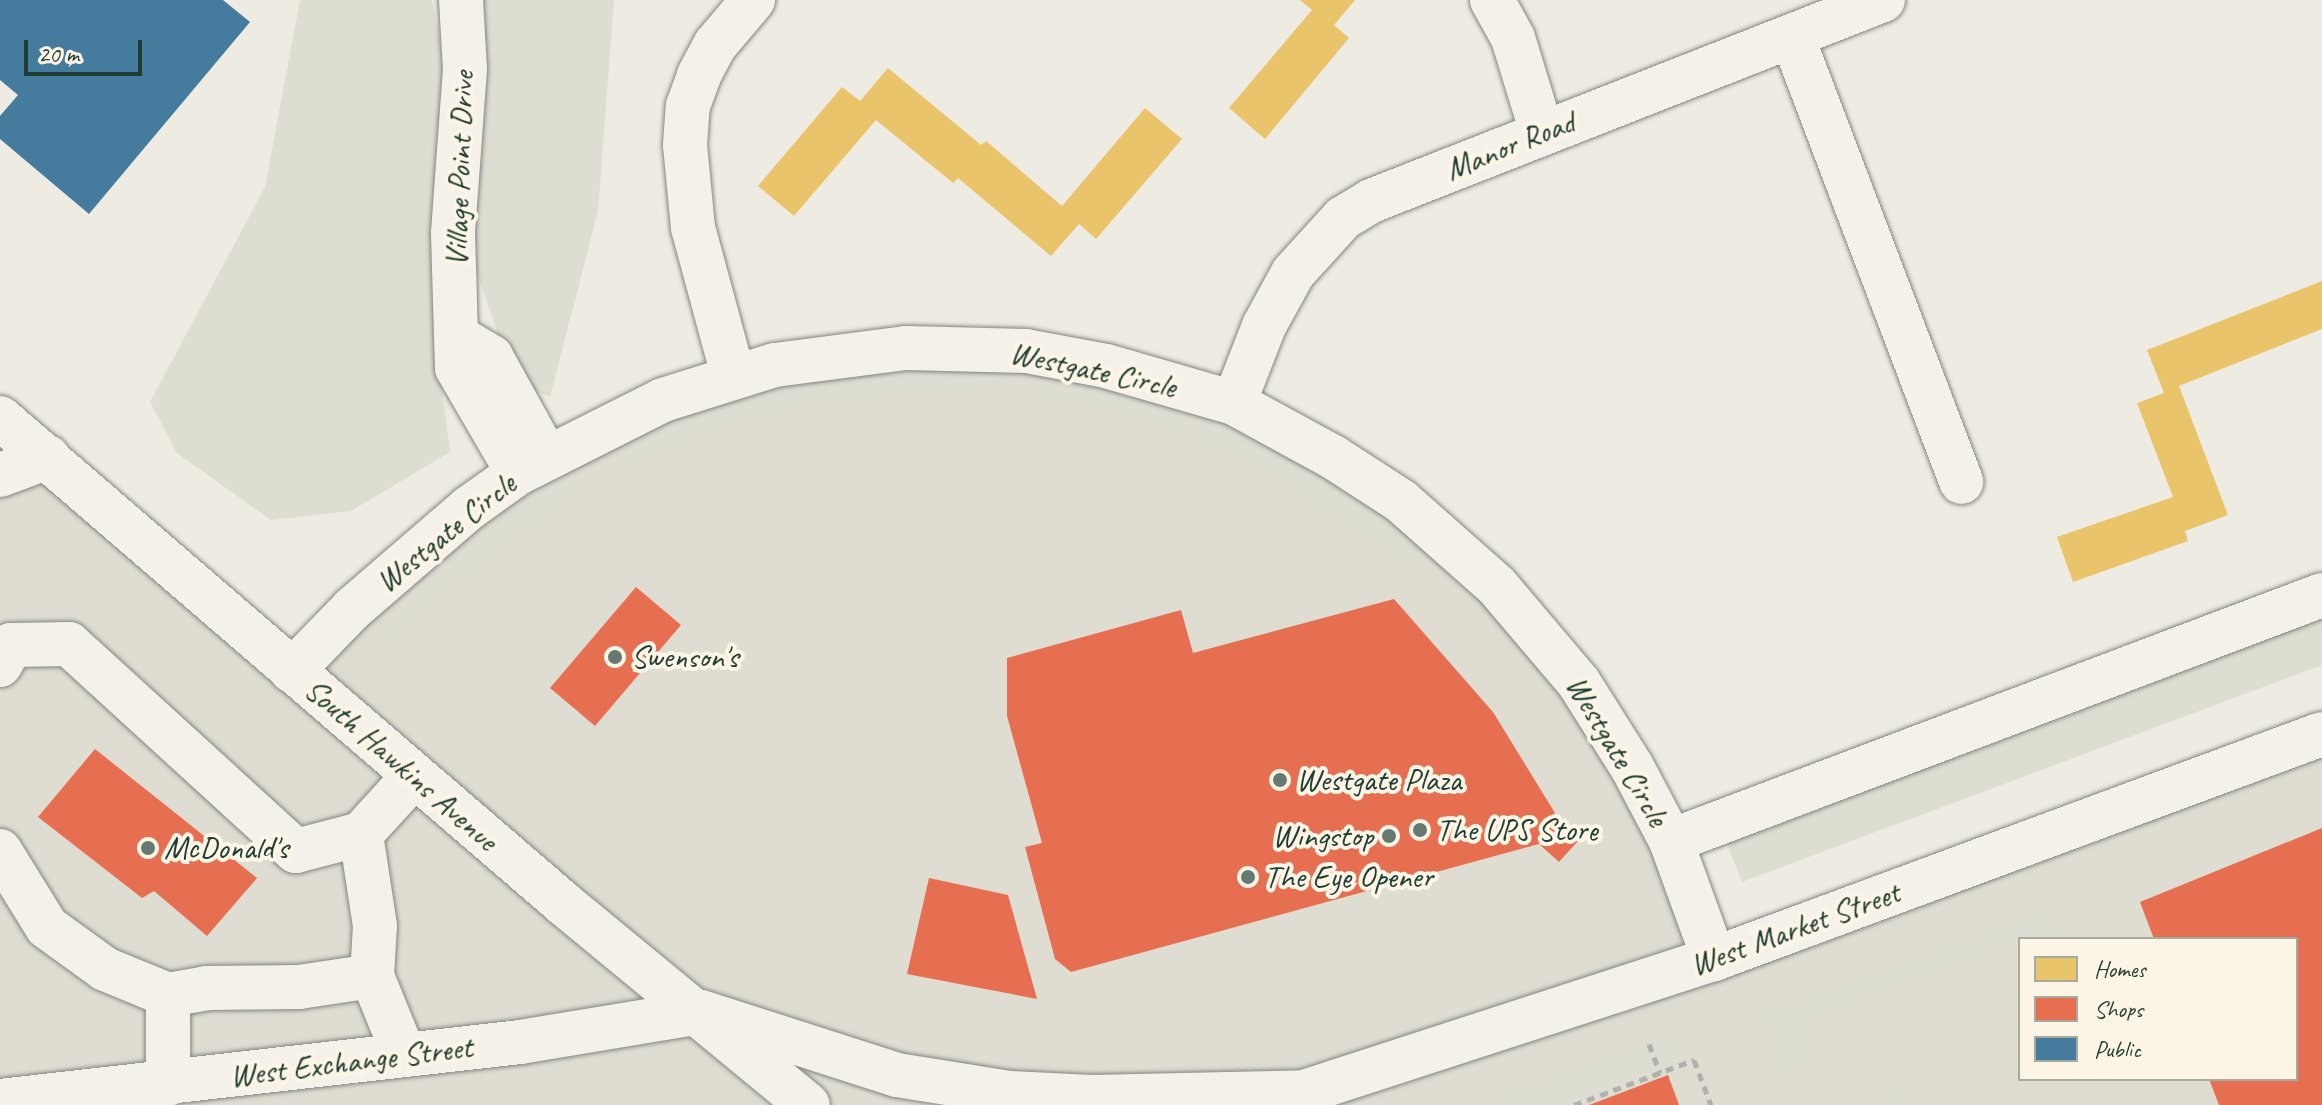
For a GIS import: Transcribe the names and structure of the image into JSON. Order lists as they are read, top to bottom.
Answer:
{
  "streets": {
    "main road": [
      "Manor Road",
      "Village Point Drive",
      "Westgate Circle",
      "South Hawkins Avenue",
      "West Market Street",
      "West Exchange Street"
    ]
  },
  "crossings": [
    ["Manor Road", "Westgate Circle"],
    ["Village Point Drive", "Westgate Circle"],
    ["Westgate Circle", "South Hawkins Avenue"],
    ["Westgate Circle", "West Market Street"],
    ["South Hawkins Avenue", "West Exchange Street"]
  ],
  "places": [
    "Swenson's",
    "Westgate Plaza",
    "The UPS Store",
    "Wingstop",
    "McDonald's",
    "The Eye Opener"
  ],
  "legend": ["Homes", "Shops", "Public"],
  "scale_bar": "20 m"
}
